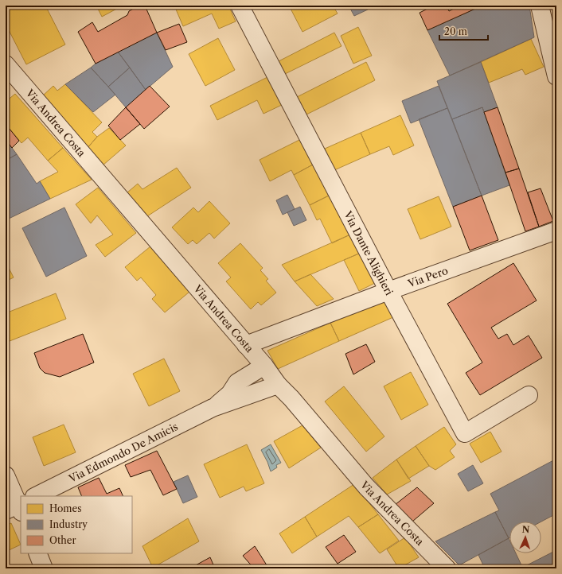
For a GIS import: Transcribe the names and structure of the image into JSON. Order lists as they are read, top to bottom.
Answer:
{
  "streets": {
    "street": [
      "Via Andrea Costa",
      "Via Dante Alighieri",
      "Via Pero",
      "Via Edmondo De Amicis"
    ]
  },
  "crossings": [
    ["Via Andrea Costa", "Via Pero"],
    ["Via Andrea Costa", "Via Edmondo De Amicis"],
    ["Via Dante Alighieri", "Via Pero"]
  ],
  "legend": ["Homes", "Industry", "Other"],
  "scale_bar": "20 m",
  "north": "top"
}
